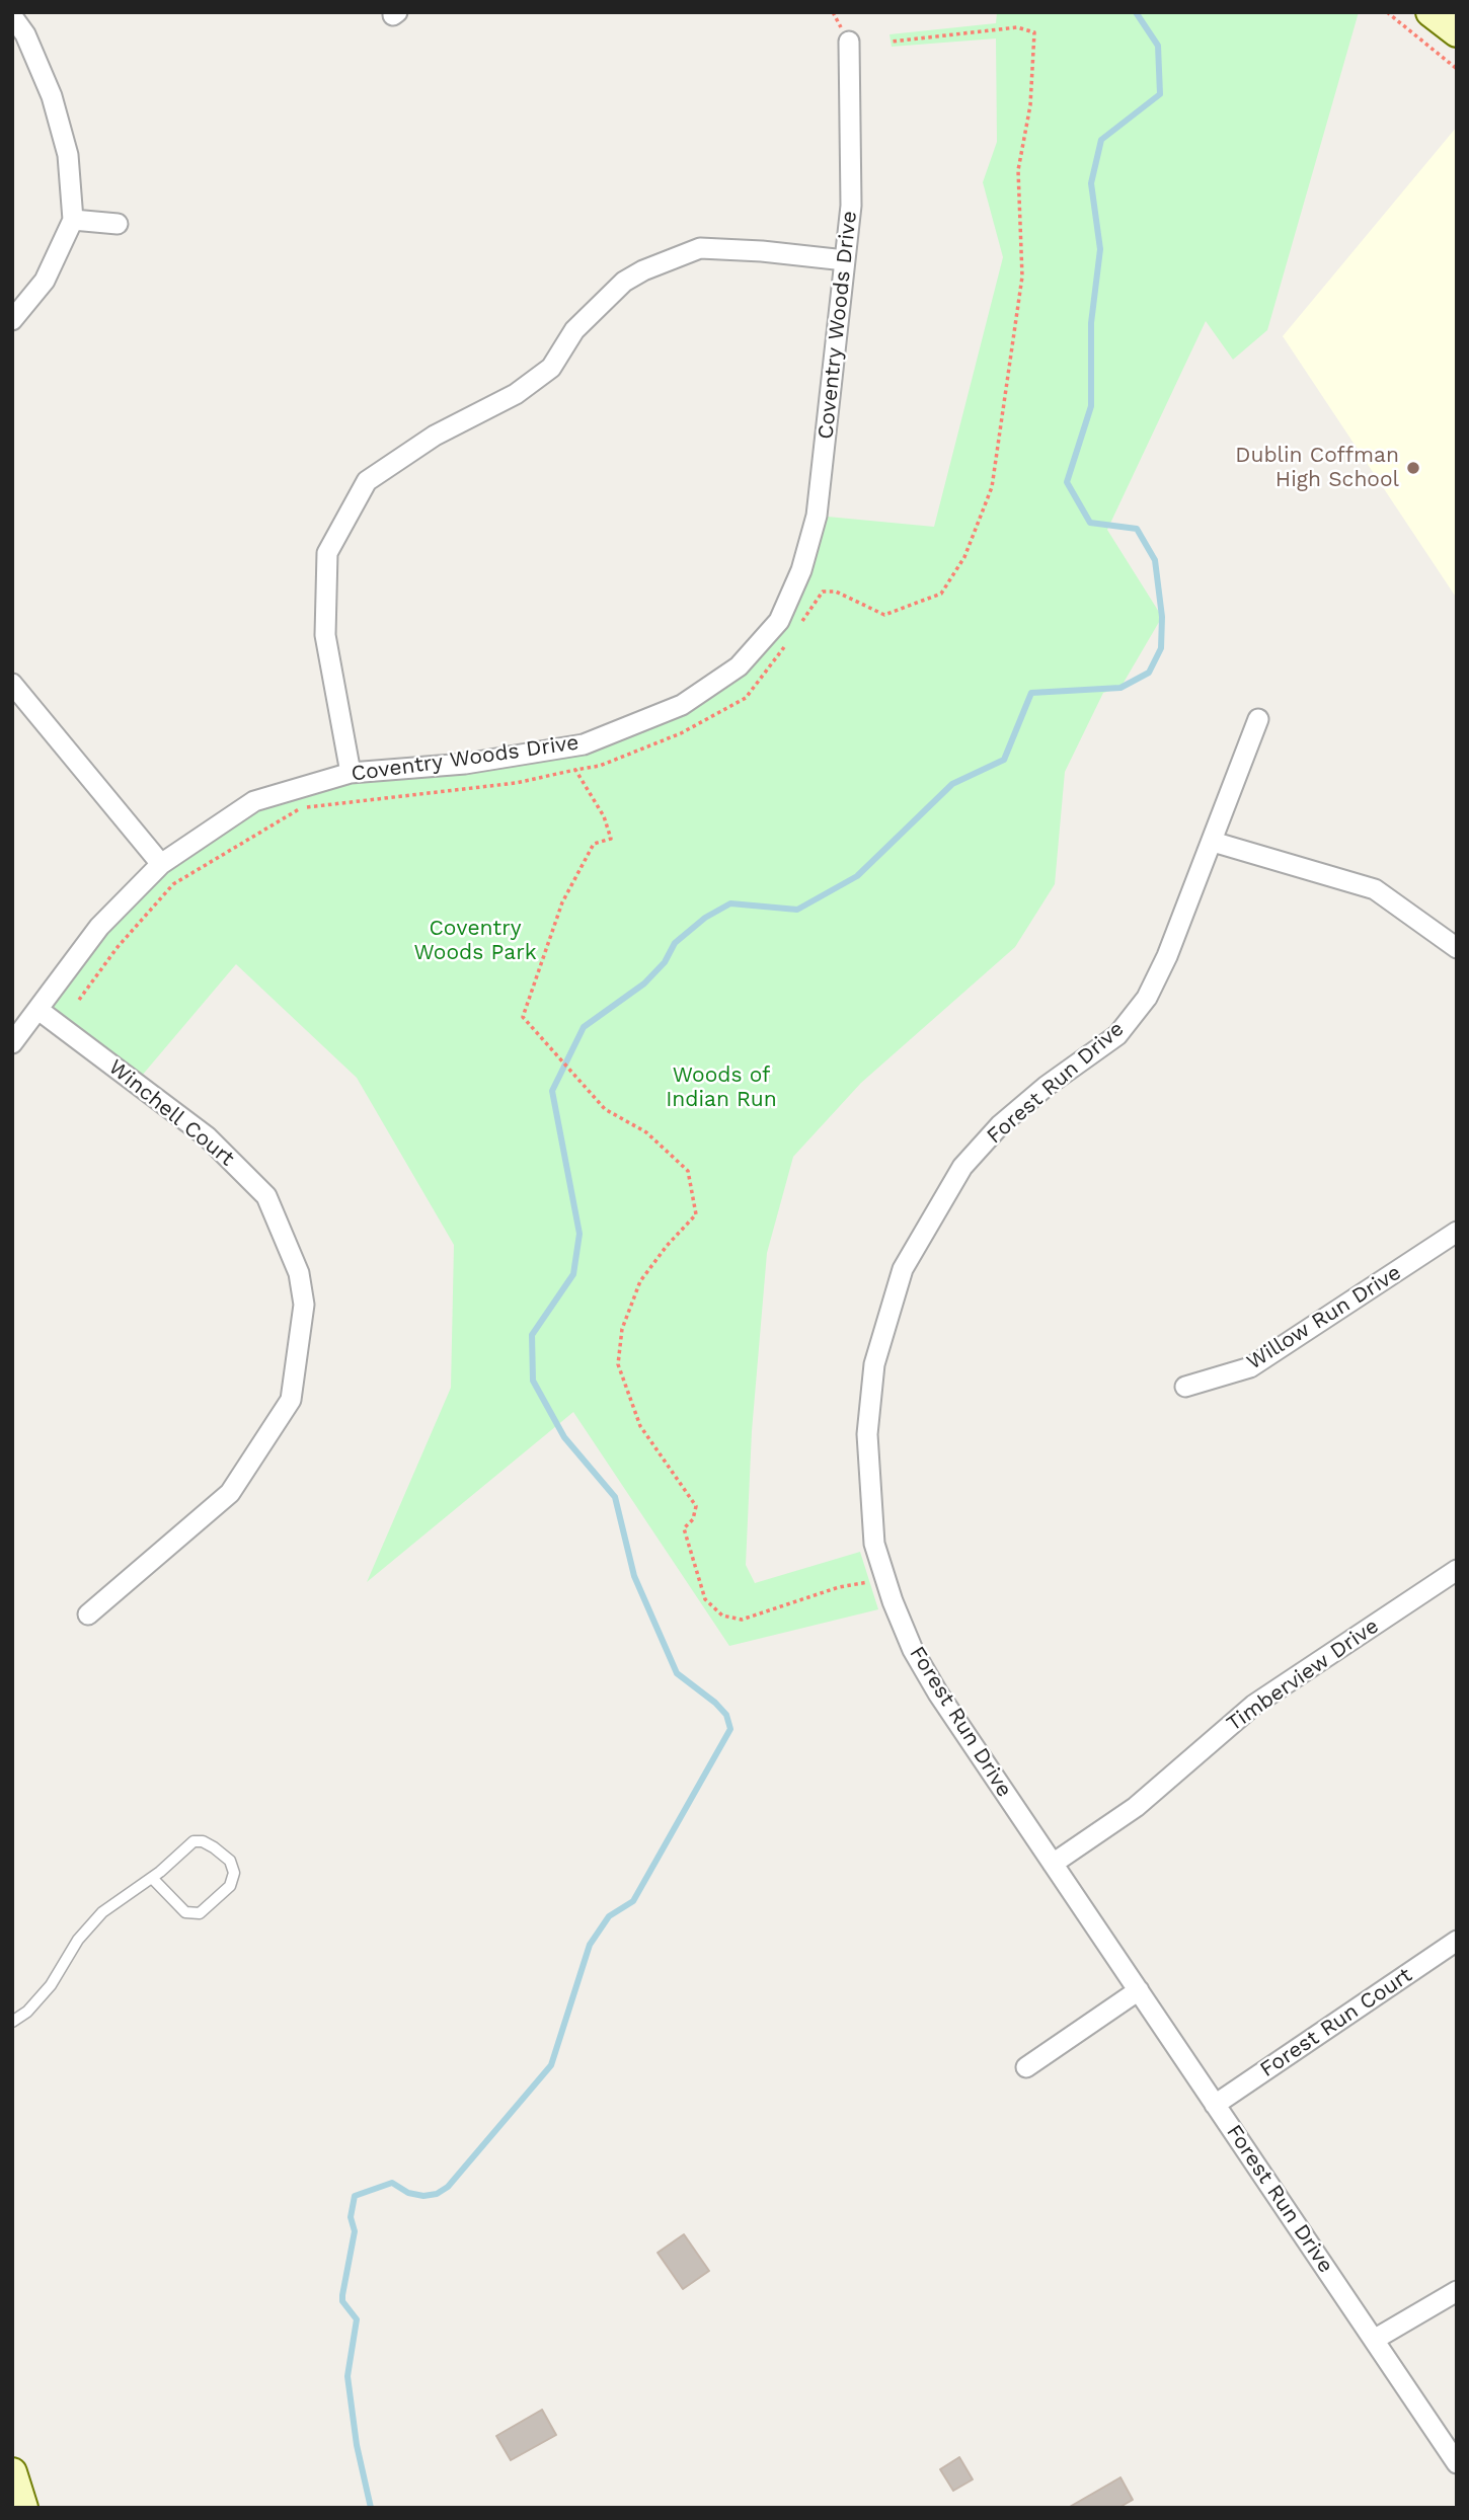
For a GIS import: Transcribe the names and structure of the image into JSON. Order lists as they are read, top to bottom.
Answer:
{
  "streets": {
    "street": [
      "Coventry Woods Drive",
      "Forest Run Drive",
      "Winchell Court",
      "Willow Run Drive",
      "Timberview Drive",
      "Forest Run Court"
    ]
  },
  "crossings": [
    ["Coventry Woods Drive", "Winchell Court"],
    ["Forest Run Drive", "Timberview Drive"],
    ["Forest Run Drive", "Forest Run Court"]
  ],
  "parks": ["Coventry Woods Park", "Woods of Indian Run"],
  "places": ["Dublin Coffman High School"]
}
